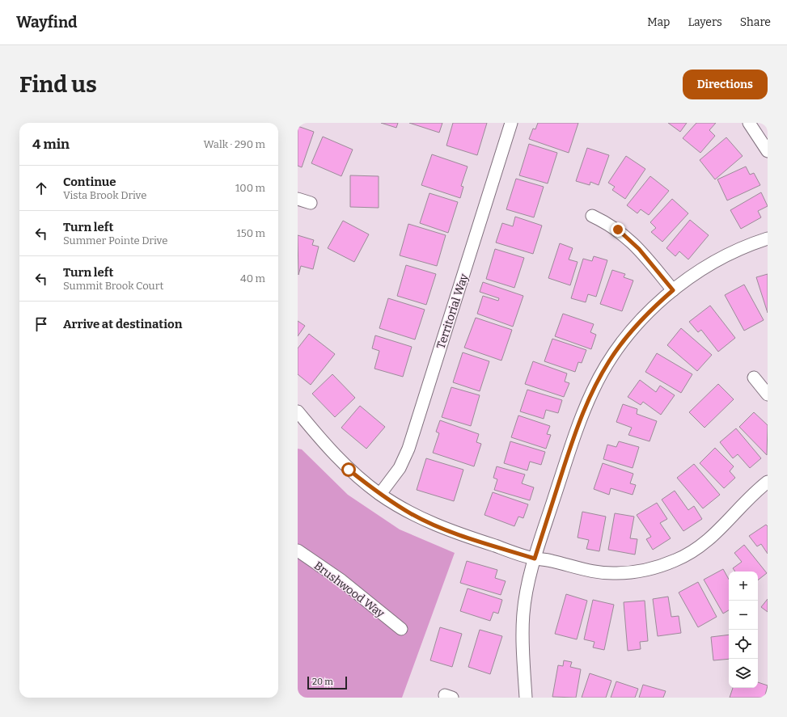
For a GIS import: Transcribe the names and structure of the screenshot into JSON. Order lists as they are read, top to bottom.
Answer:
{
  "streets": {
    "street": ["Territorial Way", "Brushwood Way"]
  },
  "scale_bar": "20 m",
  "page": {
    "header": "Wayfind",
    "nav": ["Map", "Layers", "Share"],
    "buttons": "Directions",
    "title": "Find us",
    "heading": ["4 min", "Walk · 290 m"],
    "list": [
      ["Continue", "Vista Brook Drive", "100 m"],
      ["Turn left", "Summer Pointe Drive", "150 m"],
      ["Turn left", "Summit Brook Court", "40 m"],
      "Arrive at destination"
    ],
    "map_buttons": ["+", "−"],
    "scale": "20 m"
  }
}
